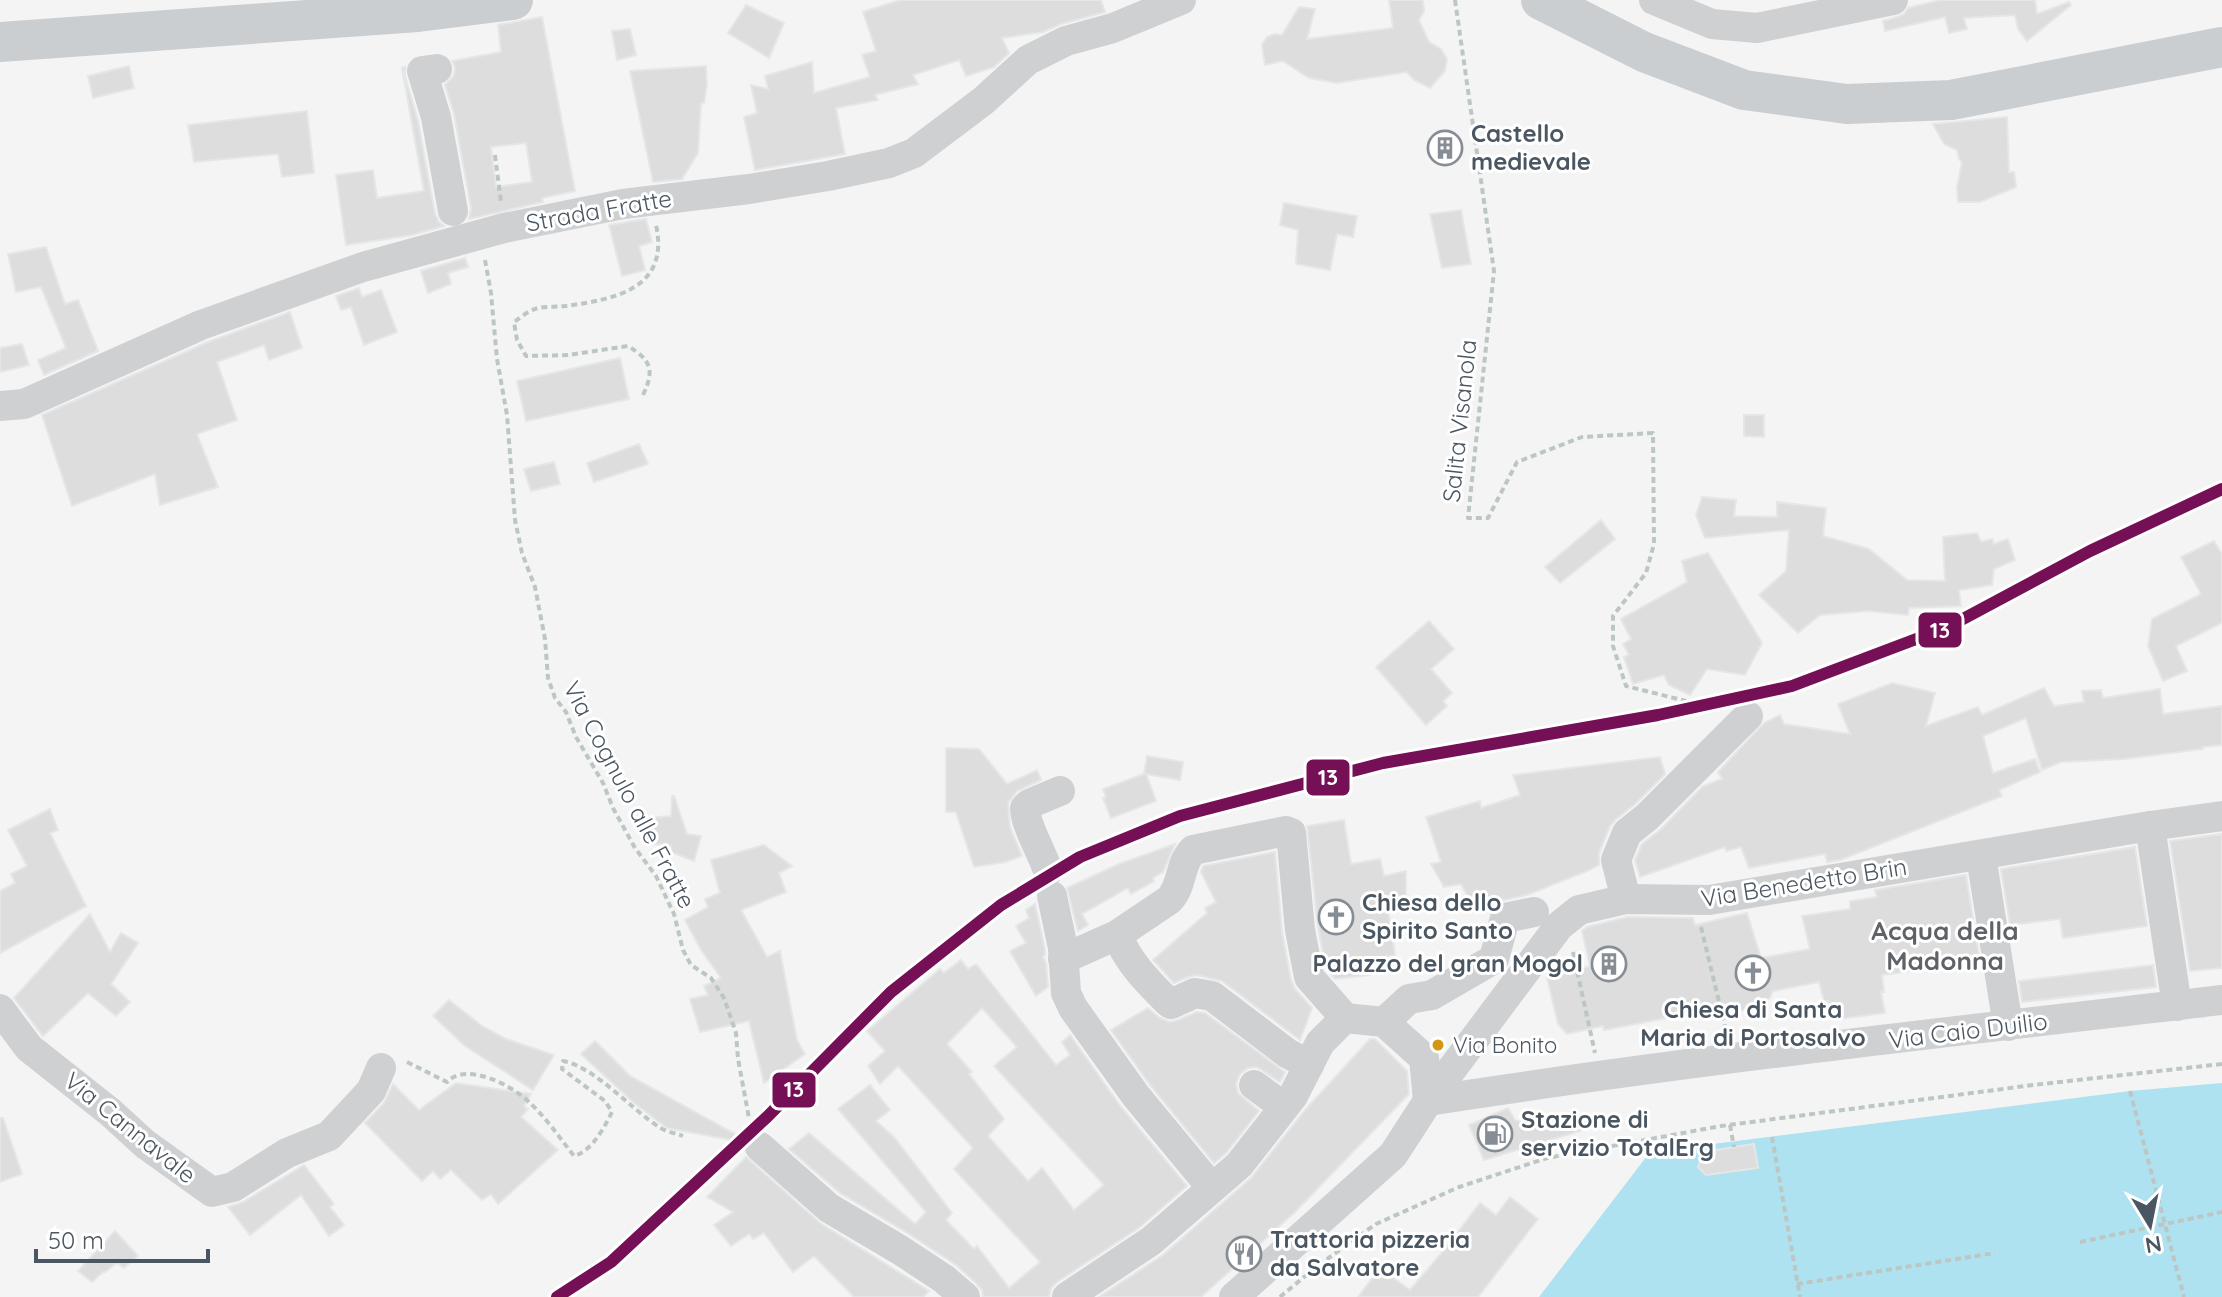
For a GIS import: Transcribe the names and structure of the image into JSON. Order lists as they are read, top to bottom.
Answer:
{
  "streets": {
    "street": [
      "Strada Fratte",
      "Via Benedetto Brin",
      "Via Caio Duilio",
      "Via Cannavale"
    ],
    "path": ["Salita Visanola", "Via Cognulo alle Fratte"]
  },
  "crossings": [
    ["Strada Fratte", "Via Cognulo alle Fratte"],
    ["Via Benedetto Brin", "Via Caio Duilio"]
  ],
  "districts": ["Acqua della Madonna"],
  "places": {
    "building": ["Castello medievale", "Palazzo del gran Mogol"],
    "church": ["Chiesa dello Spirito Santo", "Chiesa di Santa Maria di Portosalvo"],
    "other": ["Via Bonito"],
    "fuel station": ["Stazione di servizio TotalErg"],
    "restaurant": ["Trattoria pizzeria da Salvatore"]
  },
  "lines": ["transit line 13"],
  "scale_bar": "50 m",
  "north": "bottom"
}
